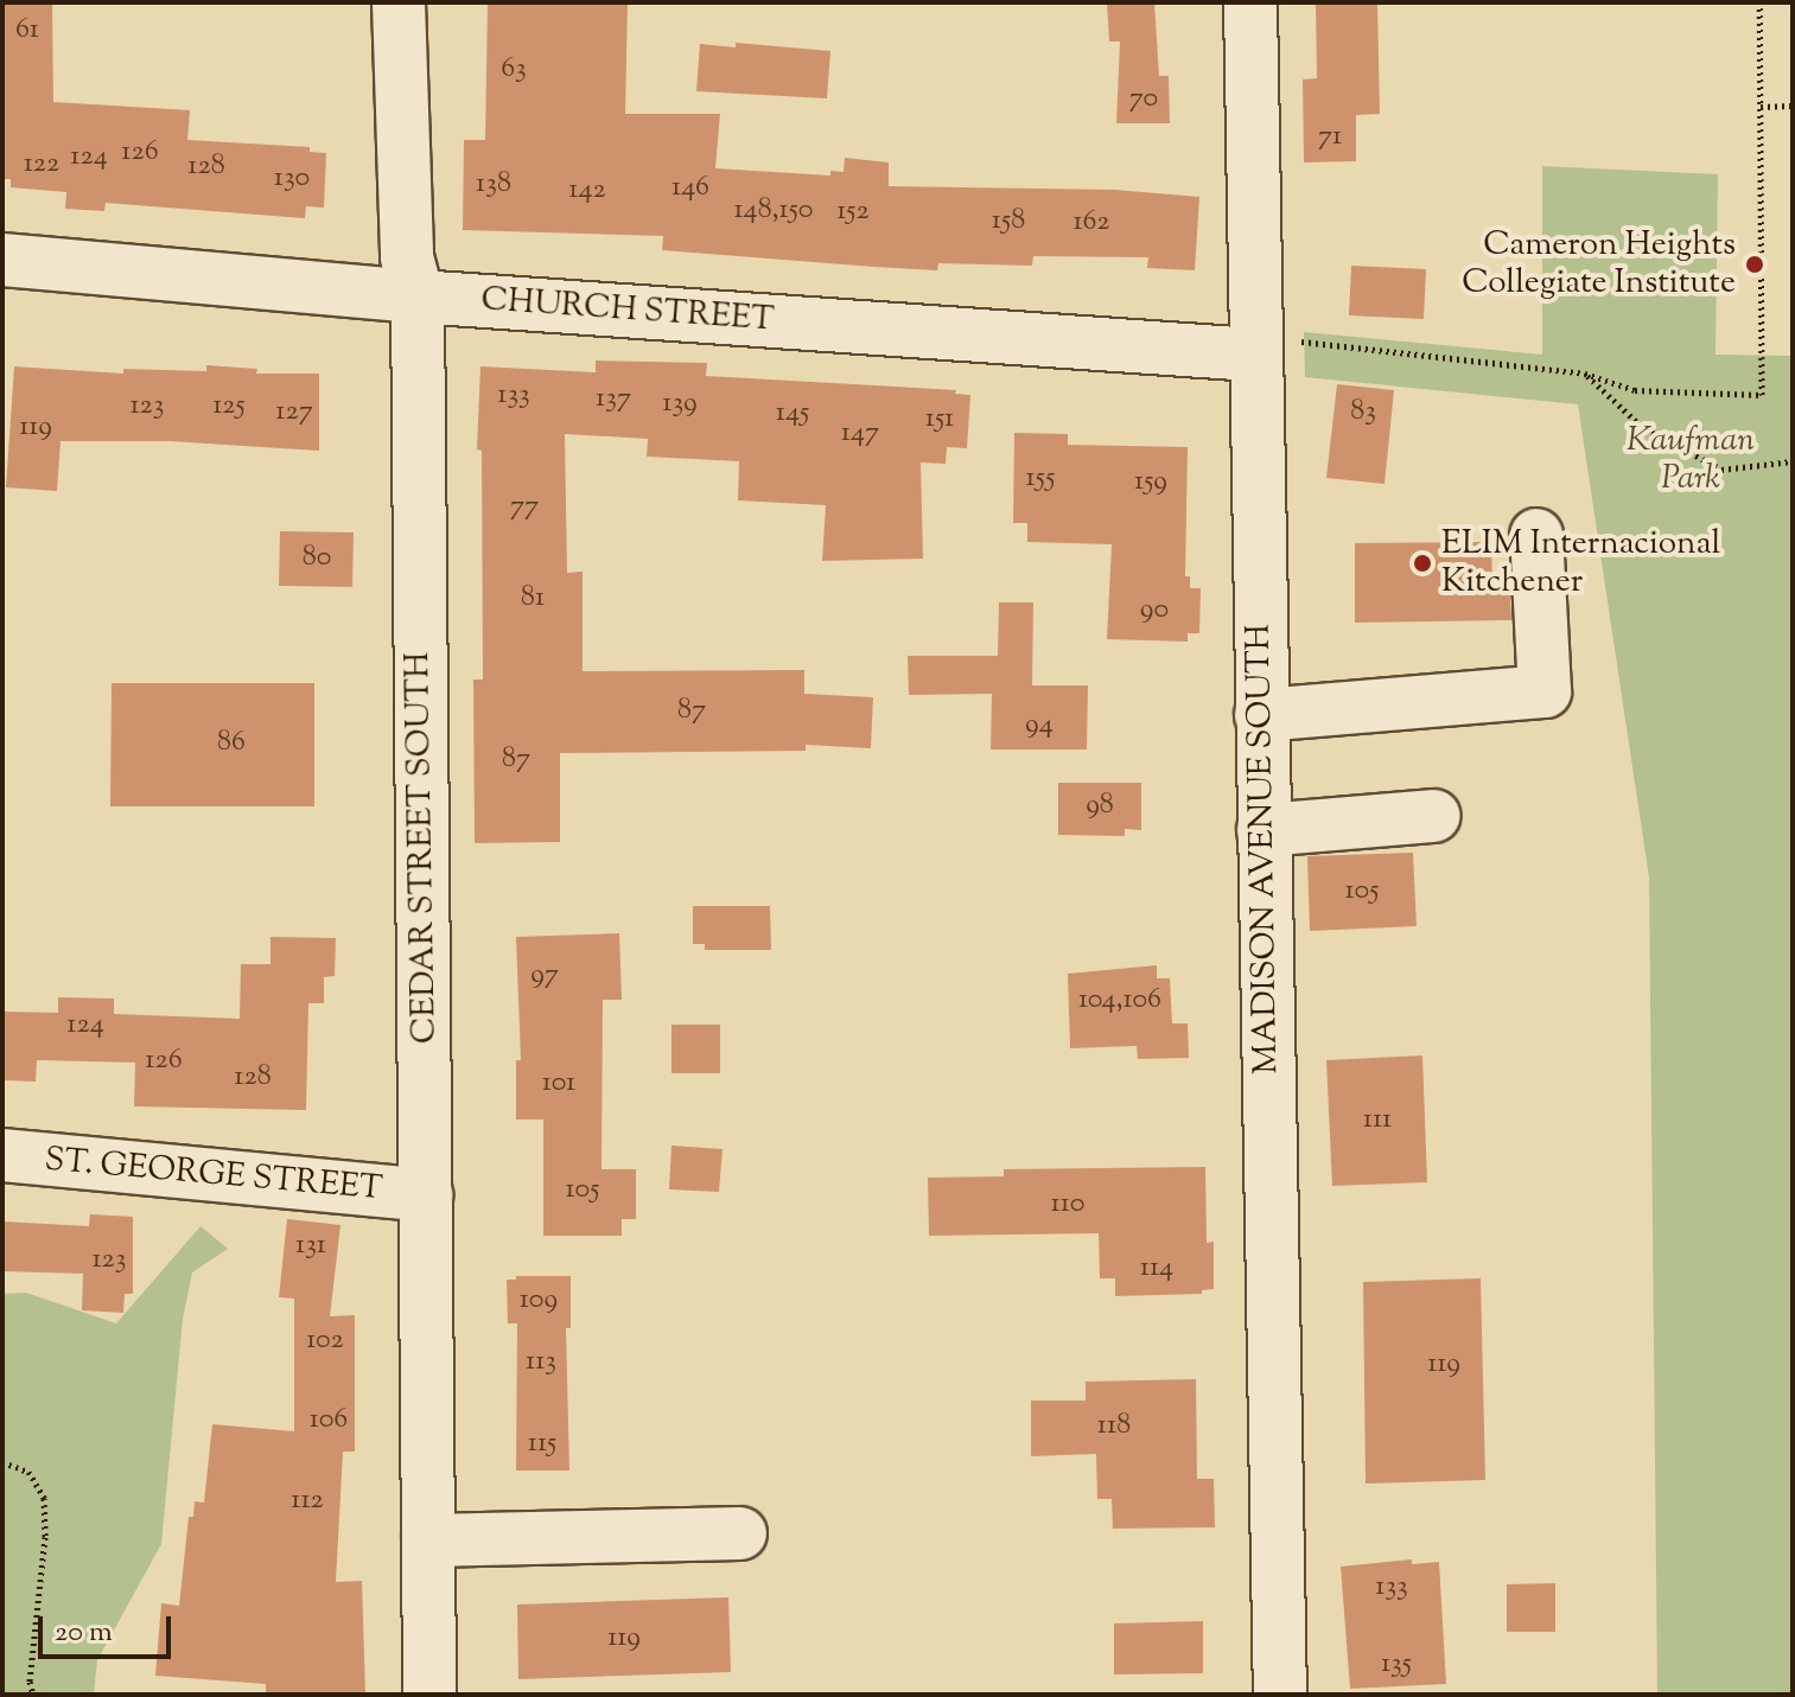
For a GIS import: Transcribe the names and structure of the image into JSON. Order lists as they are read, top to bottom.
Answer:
{
  "streets": {
    "street": [
      "CHURCH STREET",
      "CEDAR STREET SOUTH",
      "MADISON AVENUE SOUTH",
      "ST. GEORGE STREET"
    ]
  },
  "crossings": [
    ["CHURCH STREET", "CEDAR STREET SOUTH"],
    ["CHURCH STREET", "MADISON AVENUE SOUTH"],
    ["CEDAR STREET SOUTH", "ST. GEORGE STREET"]
  ],
  "parks": ["Kaufman Park"],
  "places": ["Cameron Heights Collegiate Institute", "ELIM Internacional Kitchener"],
  "house_numbers": [
    "61",
    "63",
    "70",
    "71",
    "126",
    "124",
    "122",
    "128",
    "130",
    "138",
    "146",
    "142",
    "148,150",
    "152",
    "158",
    "162",
    "133",
    "137",
    "139",
    "123",
    "125",
    "127",
    "83",
    "145",
    "151",
    "119",
    "147",
    "155",
    "159",
    "77",
    "80",
    "81",
    "90",
    "87",
    "94",
    "86",
    "87",
    "98",
    "105",
    "97",
    "104,106",
    "124",
    "126",
    "128",
    "101",
    "111",
    "105",
    "110",
    "131",
    "123",
    "114",
    "109",
    "102",
    "113",
    "119",
    "106",
    "118",
    "115",
    "112",
    "133",
    "119",
    "135"
  ],
  "scale_bar": "20 m"
}
